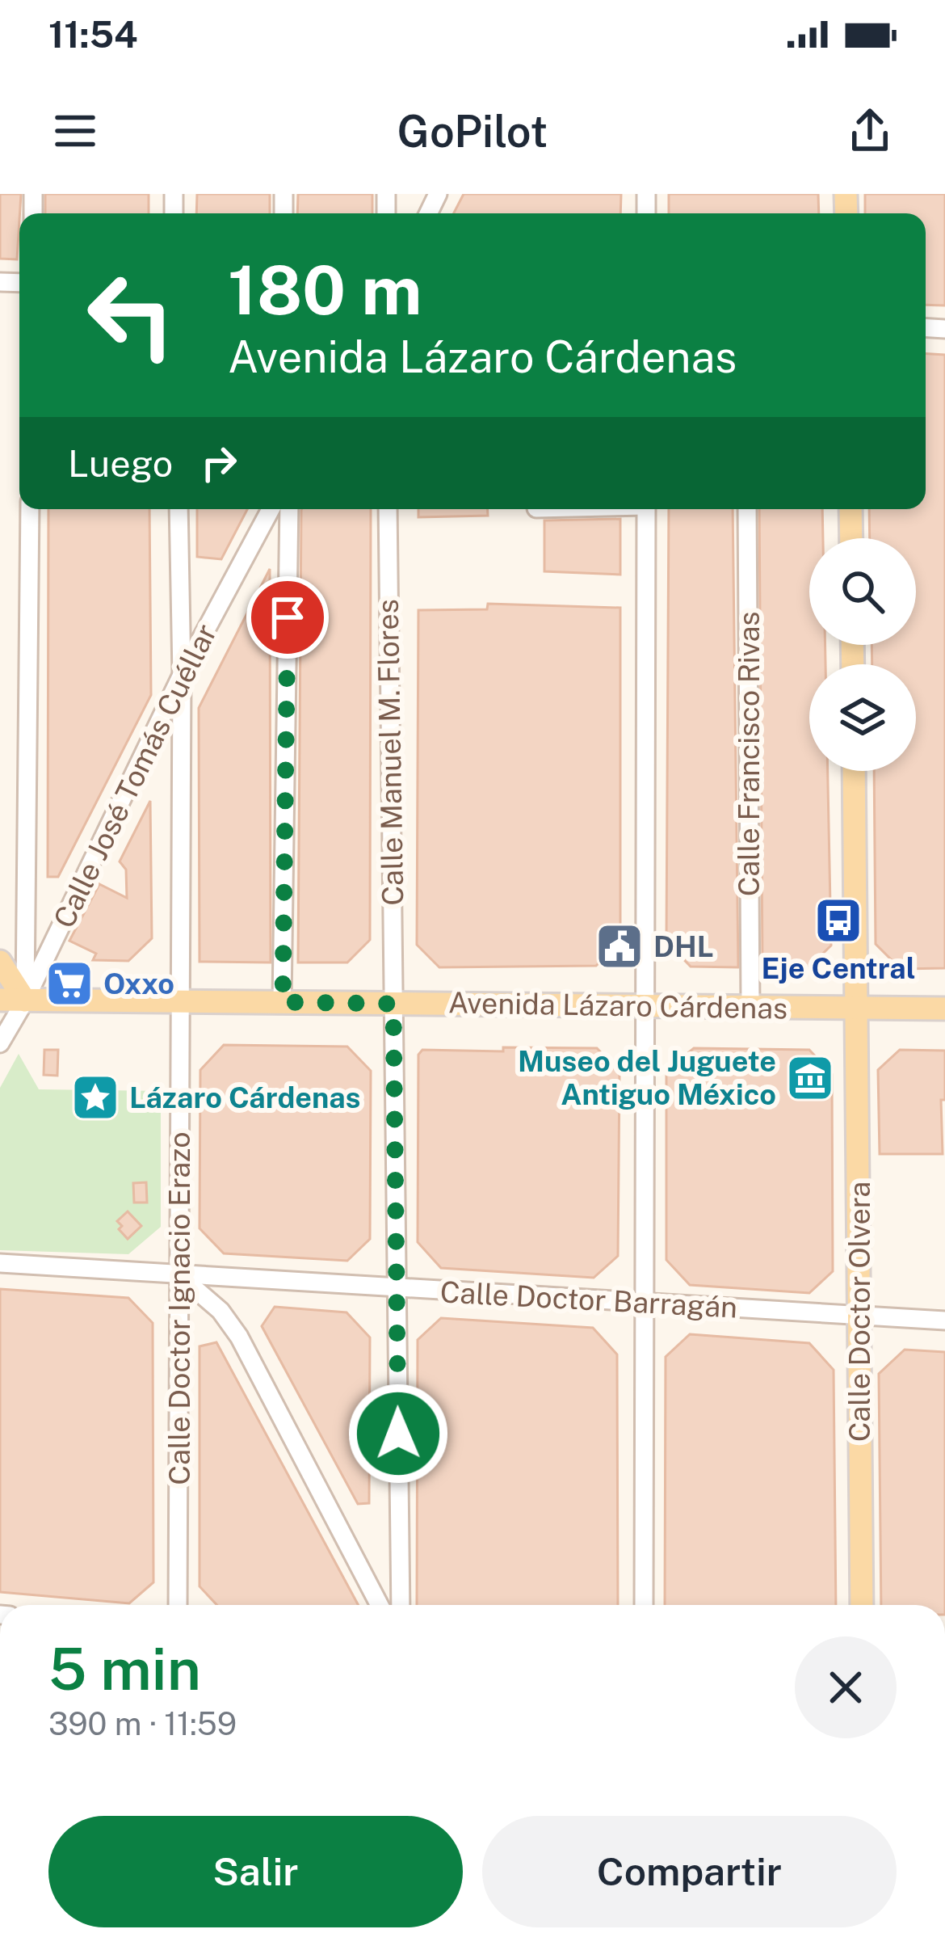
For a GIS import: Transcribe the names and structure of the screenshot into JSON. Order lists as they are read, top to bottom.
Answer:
{
  "streets": {
    "main road": ["Avenida Lázaro Cárdenas", "Calle Doctor Olvera"],
    "street": [
      "Calle Manuel M. Flores",
      "Calle Francisco Rivas",
      "Calle José Tomás Cuéllar",
      "Calle Doctor Barragán",
      "Calle Doctor Ignacio Erazo"
    ]
  },
  "crossings": [
    ["Calle Manuel M. Flores", "Avenida Lázaro Cárdenas"],
    ["Calle Manuel M. Flores", "Calle Doctor Barragán"],
    ["Calle Francisco Rivas", "Avenida Lázaro Cárdenas"],
    ["Calle José Tomás Cuéllar", "Avenida Lázaro Cárdenas"],
    ["Calle José Tomás Cuéllar", "Calle Doctor Ignacio Erazo"],
    ["Avenida Lázaro Cárdenas", "Calle Doctor Ignacio Erazo"],
    ["Avenida Lázaro Cárdenas", "Calle Doctor Olvera"],
    ["Calle Doctor Barragán", "Calle Doctor Ignacio Erazo"],
    ["Calle Doctor Barragán", "Calle Doctor Olvera"]
  ],
  "places": {
    "bus stop": ["Eje Central"],
    "public building": ["DHL"],
    "supermarket": ["Oxxo"],
    "museum": ["Museo del Juguete Antiguo México"],
    "place": ["Lázaro Cárdenas"]
  },
  "page": {
    "status": "11:54",
    "header": "GoPilot",
    "turn": ["180 m", "Avenida Lázaro Cárdenas"],
    "then": "Luego",
    "heading": ["5 min", "390 m · 11:59"],
    "buttons": ["Salir", "Compartir"]
  }
}
